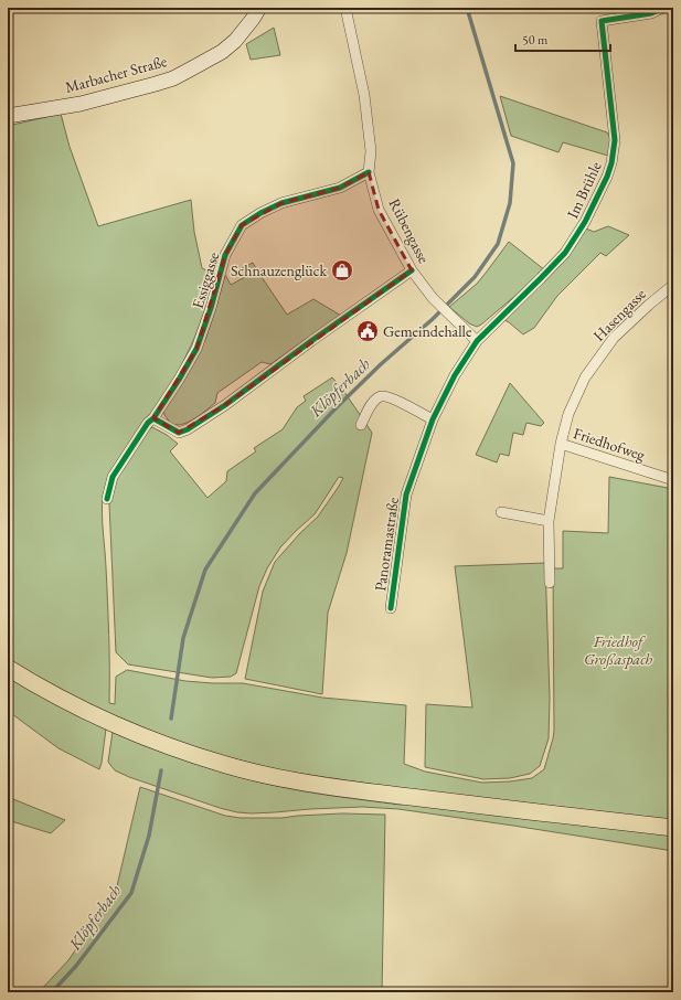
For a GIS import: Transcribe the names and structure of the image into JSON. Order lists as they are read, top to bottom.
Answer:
{
  "streets": {
    "street": [
      "Marbacher Straße",
      "Im Brühle",
      "Rübengasse",
      "Essiggasse",
      "Hasengasse",
      "Friedhofweg",
      "Panoramastraße"
    ]
  },
  "crossings": [
    ["Im Brühle", "Rübengasse"],
    ["Im Brühle", "Panoramastraße"],
    ["Rübengasse", "Essiggasse"],
    ["Rübengasse", "Panoramastraße"],
    ["Hasengasse", "Friedhofweg"]
  ],
  "water": ["Klöpferbach"],
  "parks": ["Friedhof Großaspach"],
  "places": {
    "shop": ["Schnauzenglück"],
    "public building": ["Gemeindehalle"]
  },
  "scale_bar": "50 m"
}
